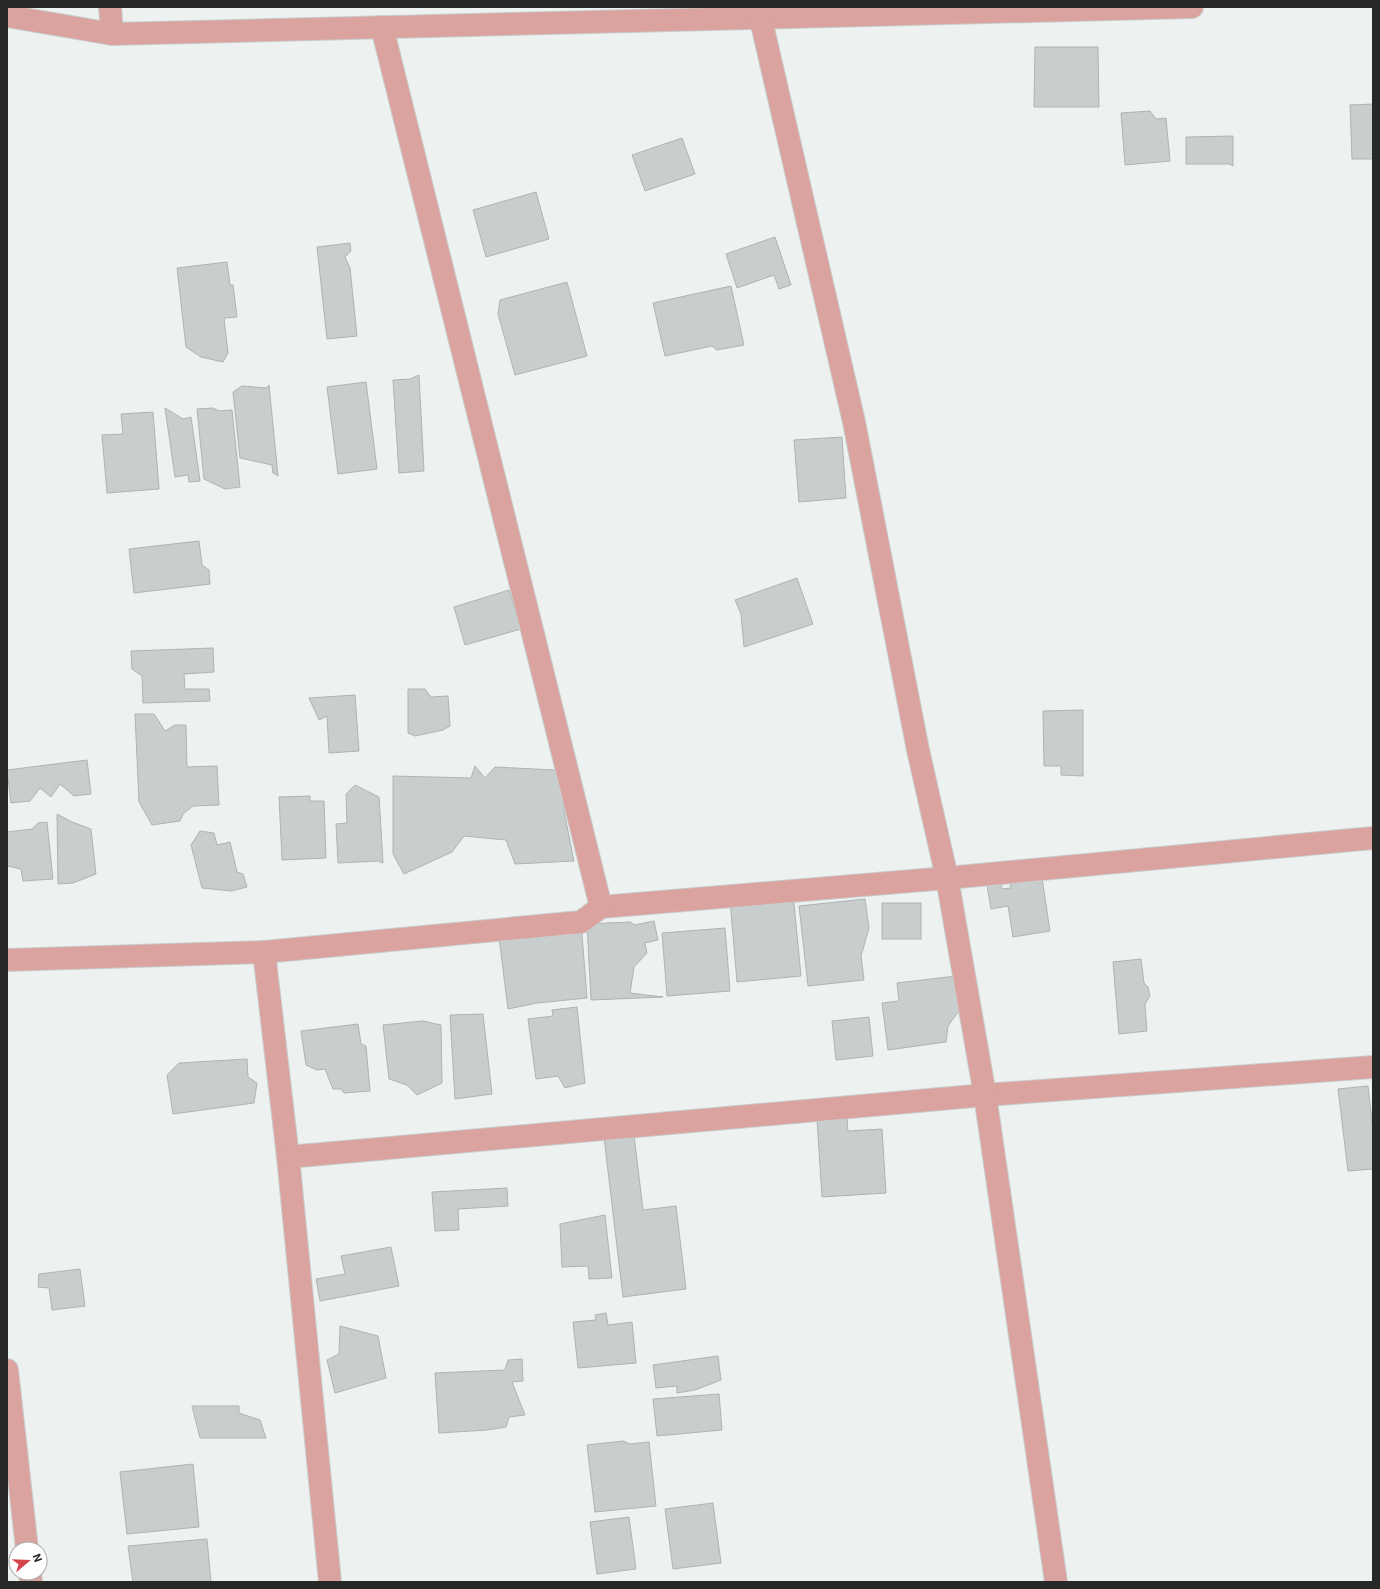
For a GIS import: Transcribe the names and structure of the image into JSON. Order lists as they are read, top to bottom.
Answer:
{
  "north": "right"
}
